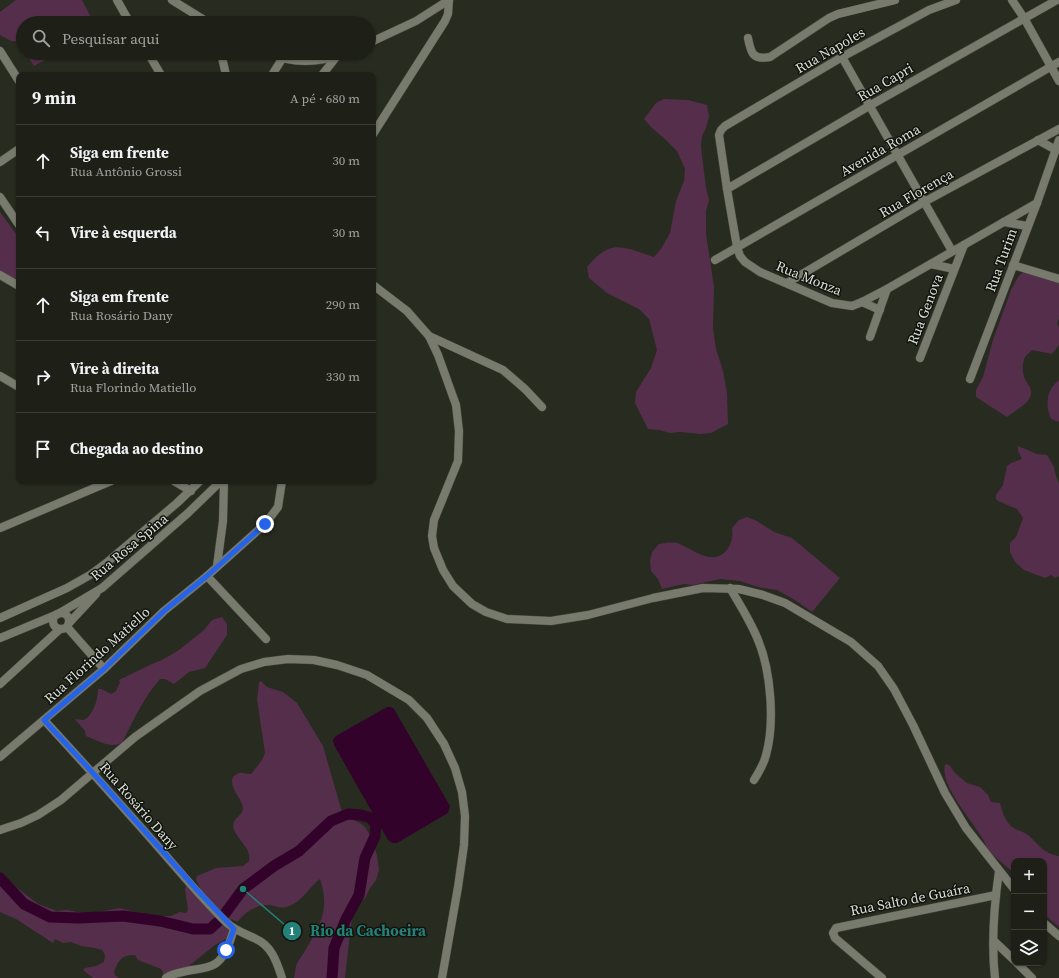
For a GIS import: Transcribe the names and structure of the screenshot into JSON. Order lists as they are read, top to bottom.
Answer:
{
  "streets": {
    "street": [
      "Rua Napoles",
      "Rua Capri",
      "Avenida Roma",
      "Rua Florença",
      "Rua Turim",
      "Rua Monza",
      "Rua Genova",
      "Rua Rosa Spina",
      "Rua Florindo Matiello",
      "Rua Rosário Dany",
      "Rua Salto de Guaíra"
    ]
  },
  "crossings": [
    ["Rua Napoles", "Rua Monza"],
    ["Rua Capri", "Rua Monza"],
    ["Avenida Roma", "Rua Monza"],
    ["Rua Florença", "Rua Monza"],
    ["Rua Turim", "Rua Monza"],
    ["Rua Monza", "Rua Genova"],
    ["Rua Florindo Matiello", "Rua Rosário Dany"]
  ],
  "places": ["Rio da Cachoeira"],
  "page": {
    "search": "Pesquisar aqui",
    "heading": ["9 min", "A pé · 680 m"],
    "list": [
      ["Siga em frente", "Rua Antônio Grossi", "30 m"],
      ["Vire à esquerda", "30 m"],
      ["Siga em frente", "Rua Rosário Dany", "290 m"],
      ["Vire à direita", "Rua Florindo Matiello", "330 m"],
      "Chegada ao destino"
    ],
    "map_buttons": ["+", "−"]
  }
}
